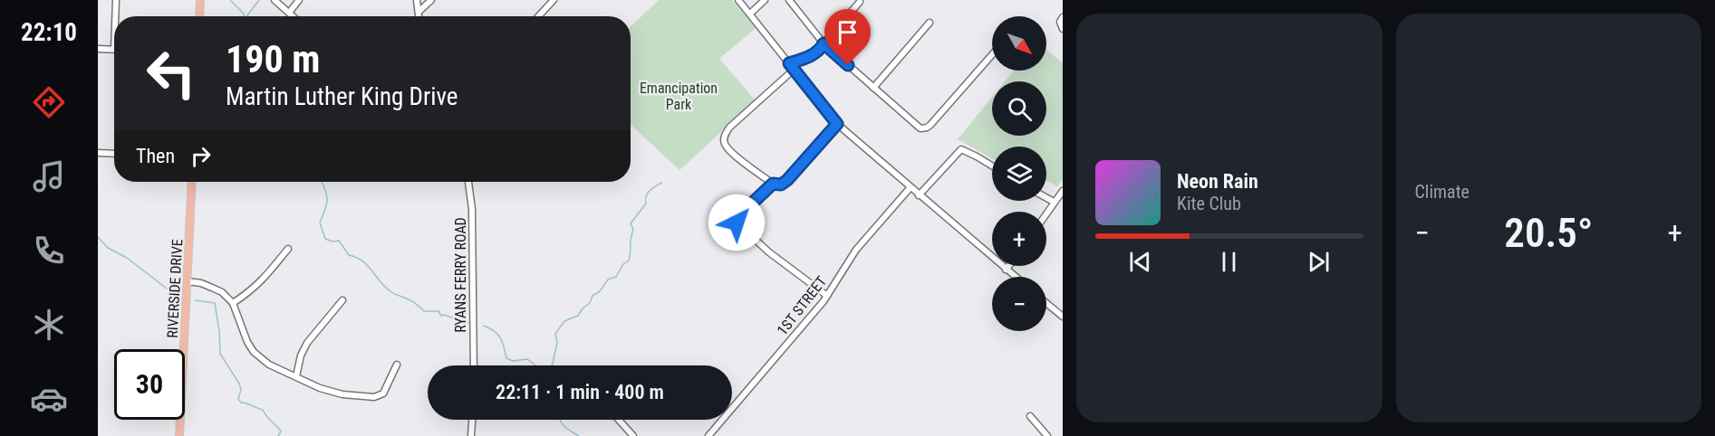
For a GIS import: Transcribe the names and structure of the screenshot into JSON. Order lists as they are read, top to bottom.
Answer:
{
  "streets": {
    "main road": ["RIVERSIDE DRIVE"],
    "street": ["RYANS FERRY ROAD", "1ST STREET"]
  },
  "parks": ["Emancipation Park"],
  "north": "bottom right",
  "page": {
    "tabs": "22:10",
    "tile": "Climate",
    "map_buttons": ["+", "−"],
    "turn": ["190 m", "Martin Luther King Drive"],
    "then": "Then",
    "song": ["Neon Rain", "Kite Club"],
    "heat": ["−", "20.5°", "+"],
    "limit": "30",
    "trip": "22:11 · 1 min · 400 m"
  }
}
